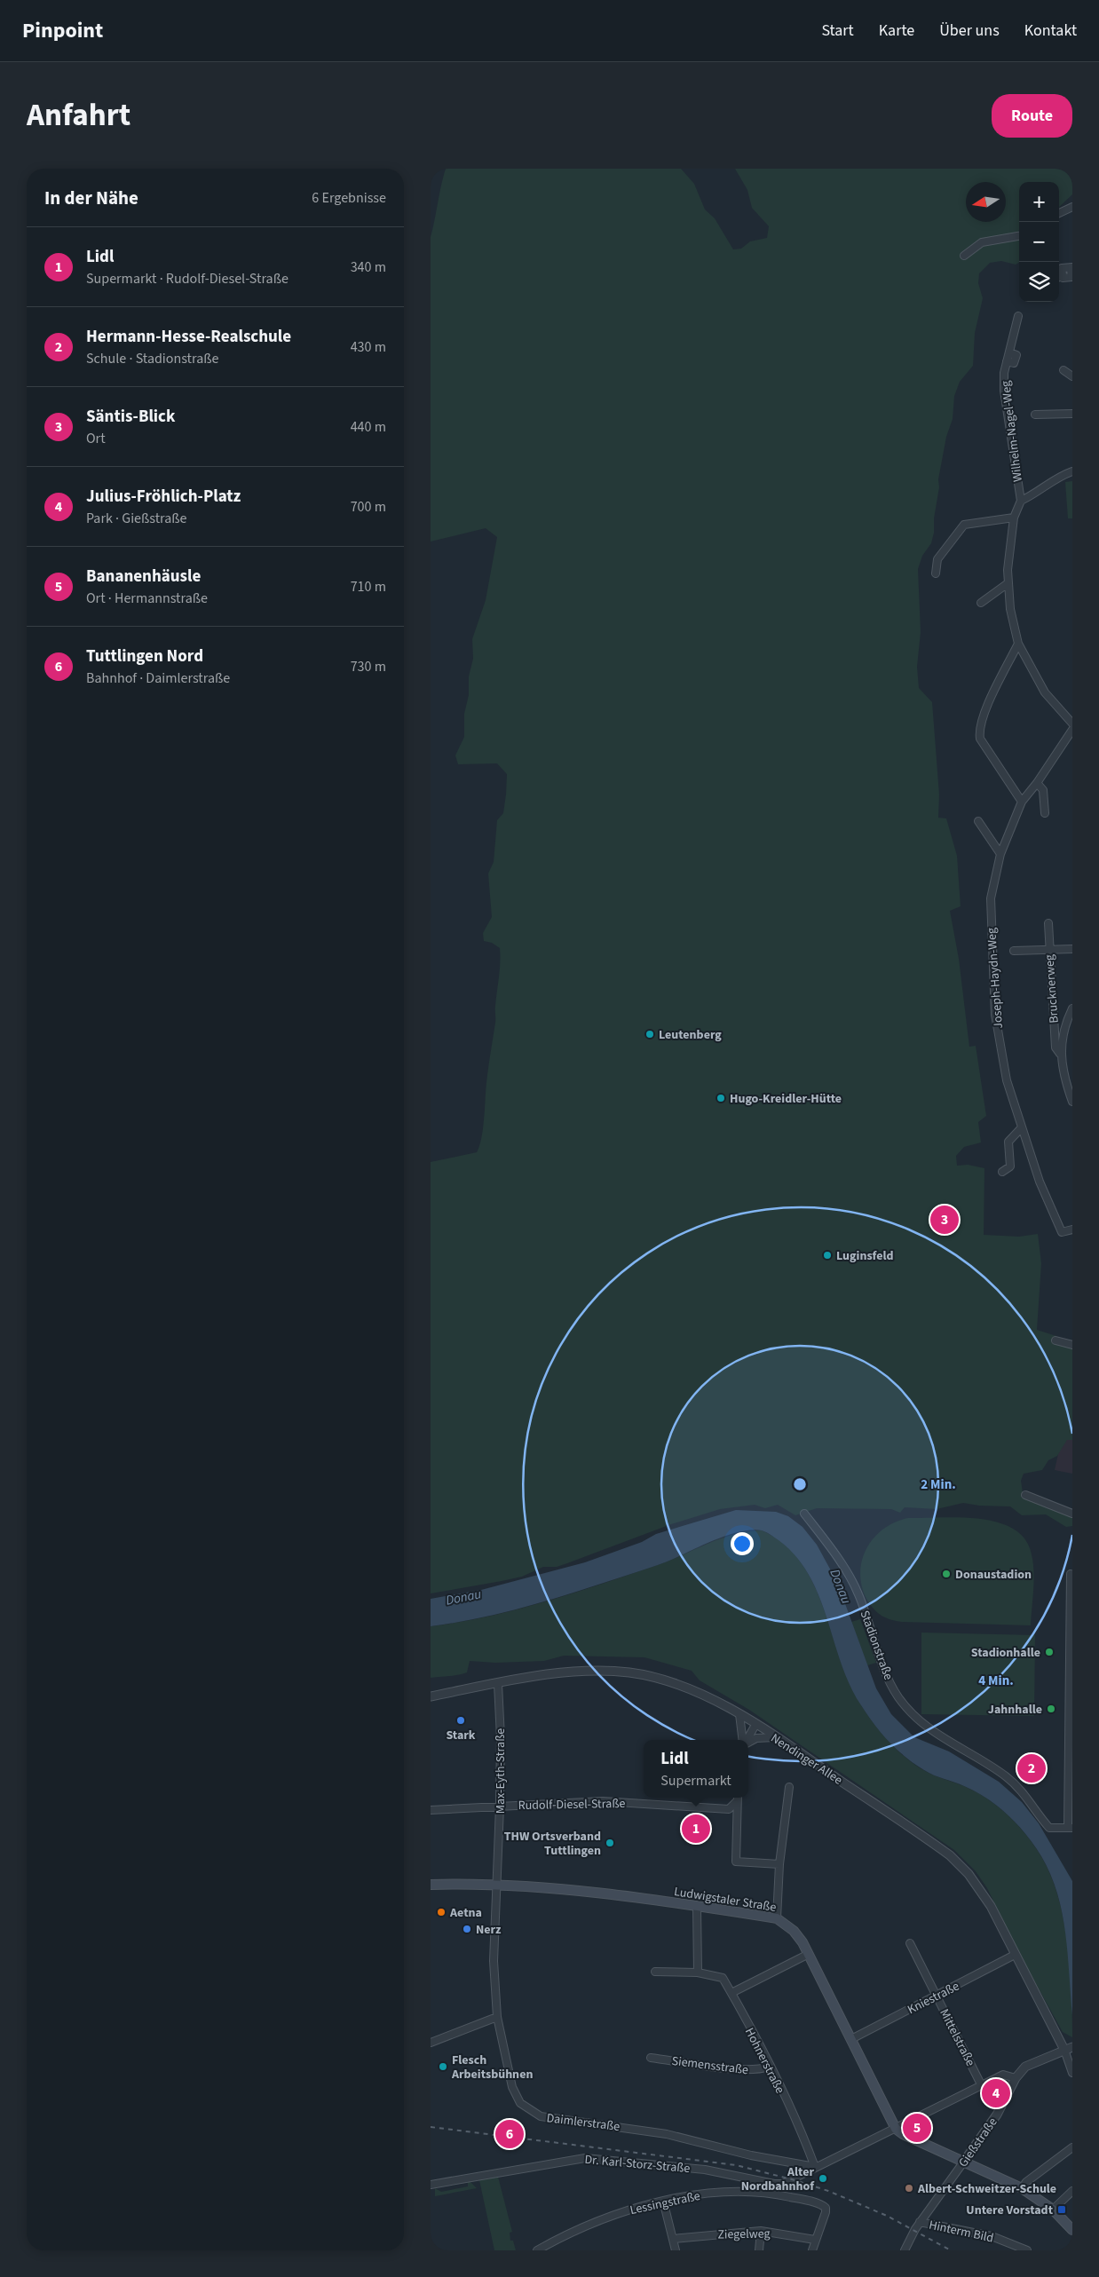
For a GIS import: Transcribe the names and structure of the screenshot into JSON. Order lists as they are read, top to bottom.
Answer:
{
  "streets": {
    "main road": ["Ludwigstaler Straße"],
    "street": [
      "Wilhelm-Nagel-Weg",
      "Joseph-Haydn-Weg",
      "Brucknerweg",
      "Stadionstraße",
      "Nendinger Allee",
      "Max-Eyth-Straße",
      "Rudolf-Diesel-Straße",
      "Kniestraße",
      "Mittelstraße",
      "Hohnerstraße",
      "Siemensstraße",
      "Daimlerstraße",
      "Gießstraße",
      "Dr. Karl-Storz-Straße",
      "Lessingstraße",
      "Hinterm Bild",
      "Ziegelweg"
    ]
  },
  "crossings": [
    ["Nendinger Allee", "Max-Eyth-Straße"],
    ["Nendinger Allee", "Kniestraße"],
    ["Max-Eyth-Straße", "Rudolf-Diesel-Straße"],
    ["Max-Eyth-Straße", "Ludwigstaler Straße"],
    ["Max-Eyth-Straße", "Daimlerstraße"],
    ["Ludwigstaler Straße", "Kniestraße"],
    ["Ludwigstaler Straße", "Daimlerstraße"],
    ["Ludwigstaler Straße", "Dr. Karl-Storz-Straße"],
    ["Kniestraße", "Mittelstraße"],
    ["Mittelstraße", "Dr. Karl-Storz-Straße"],
    ["Hohnerstraße", "Siemensstraße"],
    ["Hohnerstraße", "Daimlerstraße"],
    ["Hohnerstraße", "Dr. Karl-Storz-Straße"],
    ["Daimlerstraße", "Dr. Karl-Storz-Straße"],
    ["Gießstraße", "Dr. Karl-Storz-Straße"],
    ["Gießstraße", "Hinterm Bild"],
    ["Lessingstraße", "Ziegelweg"]
  ],
  "water": ["Donau"],
  "places": {
    "other": [
      "Leutenberg",
      "Hugo-Kreidler-Hütte",
      "Luginsfeld",
      "Donaustadion",
      "Stadionhalle",
      "Jahnhalle",
      "Stark",
      "THW Ortsverband Tuttlingen",
      "Aetna",
      "Nerz",
      "Flesch Arbeitsbühnen",
      "Alter Nordbahnhof",
      "Albert-Schweitzer-Schule"
    ],
    "transit": ["Untere Vorstadt"]
  },
  "north": "left",
  "page": {
    "header": "Pinpoint",
    "nav": [
      "Start",
      "Karte",
      "Über uns",
      "Kontakt"
    ],
    "title": "Anfahrt",
    "buttons": "Route",
    "heading": ["In der Nähe", "6 Ergebnisse"],
    "map_buttons": ["+", "−"],
    "list": [
      {
        "mark": "1",
        "name": "Lidl",
        "note": "Supermarkt · Rudolf-Diesel-Straße",
        "value": "340 m"
      },
      {
        "mark": "2",
        "name": "Hermann-Hesse-Realschule",
        "note": "Schule · Stadionstraße",
        "value": "430 m"
      },
      {
        "mark": "3",
        "name": "Säntis-Blick",
        "note": "Ort",
        "value": "440 m"
      },
      {
        "mark": "4",
        "name": "Julius-Fröhlich-Platz",
        "note": "Park · Gießstraße",
        "value": "700 m"
      },
      {
        "mark": "5",
        "name": "Bananenhäusle",
        "note": "Ort · Hermannstraße",
        "value": "710 m"
      },
      {
        "mark": "6",
        "name": "Tuttlingen Nord",
        "note": "Bahnhof · Daimlerstraße",
        "value": "730 m"
      }
    ],
    "pins": [
      "3",
      "2",
      "1",
      "4",
      "5",
      "6"
    ],
    "popup": ["Lidl", "Supermarkt"]
  },
  "rings": ["2 Min.", "4 Min."]
}
